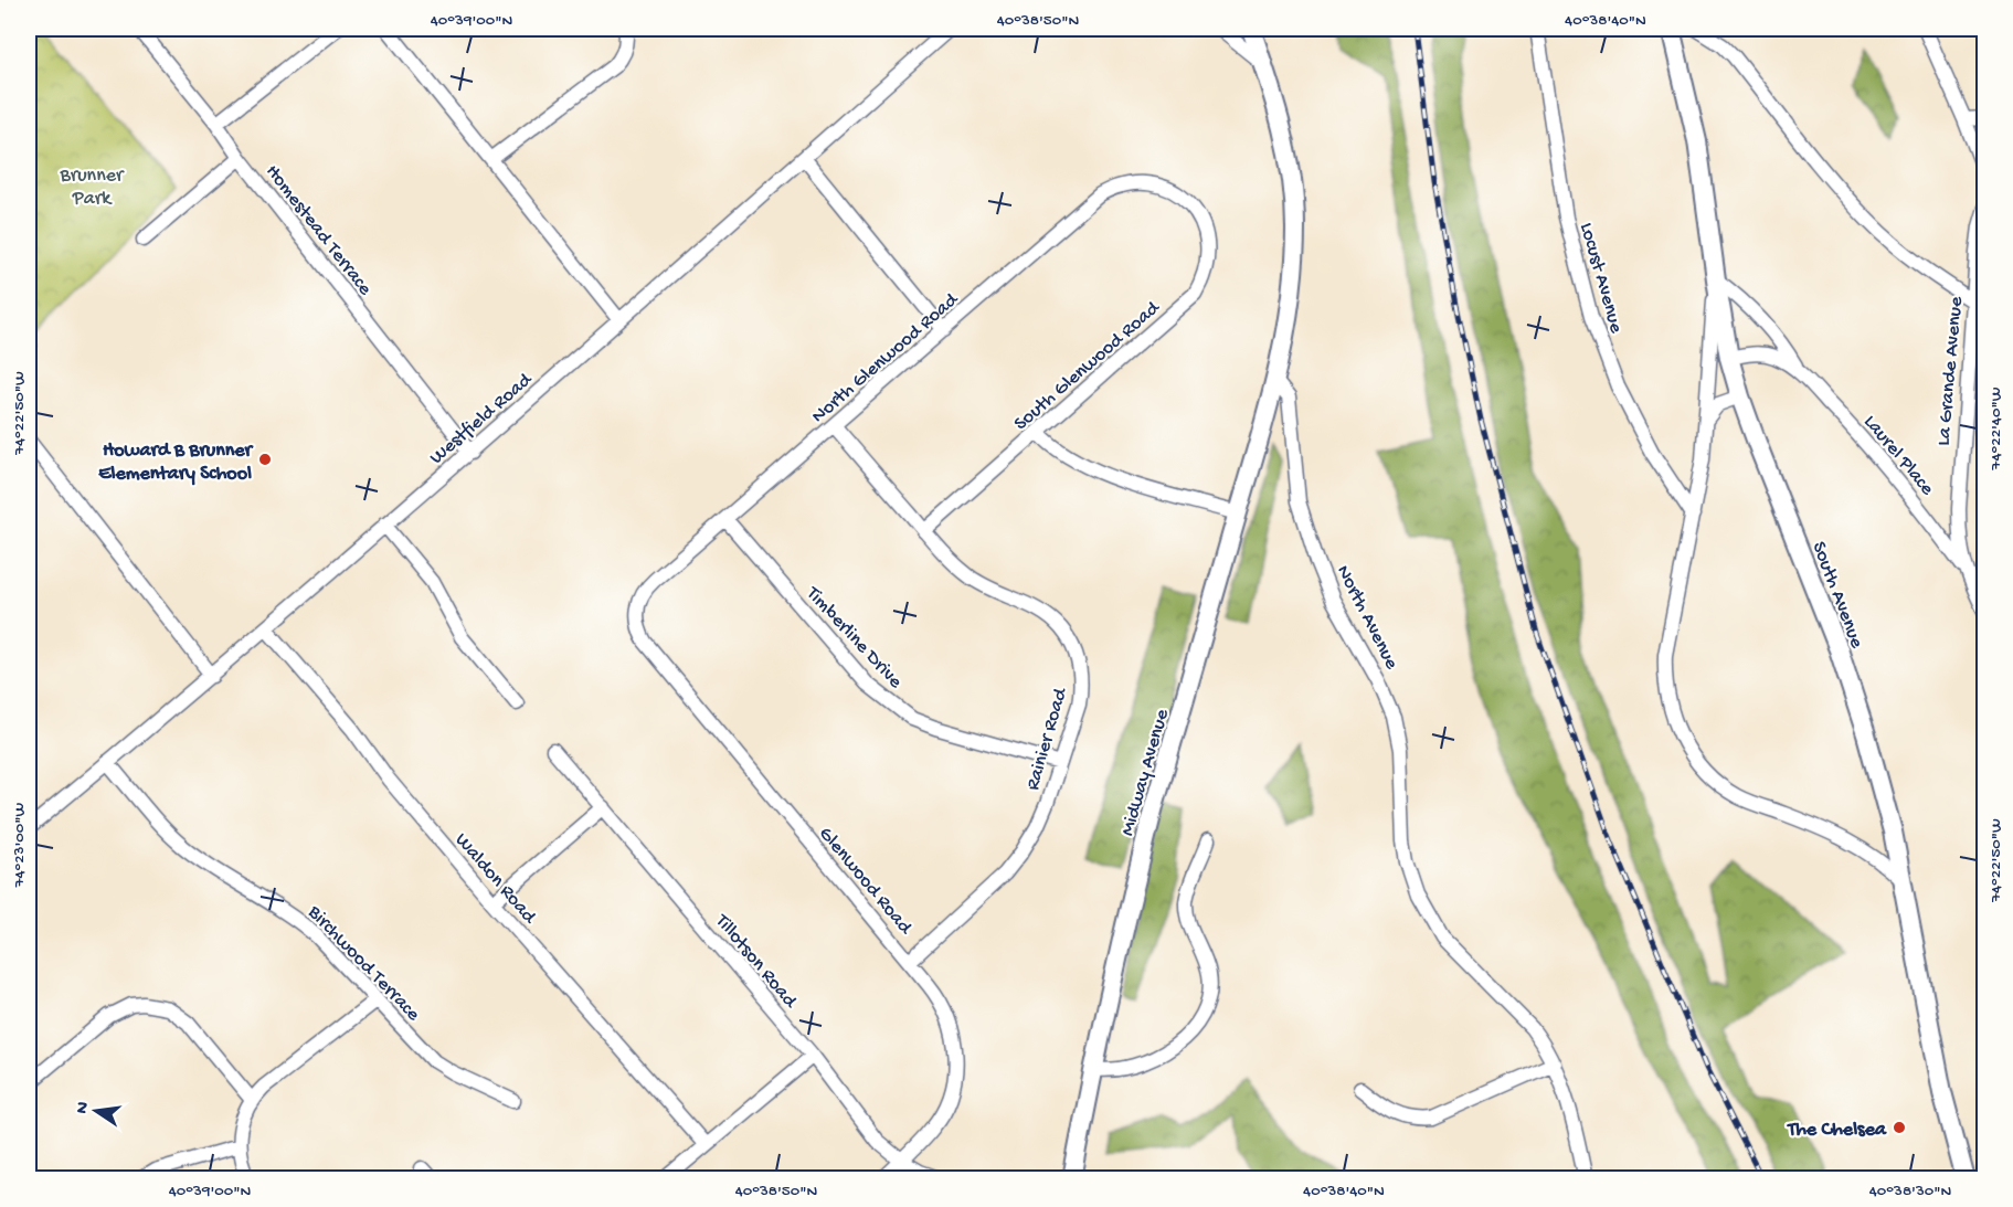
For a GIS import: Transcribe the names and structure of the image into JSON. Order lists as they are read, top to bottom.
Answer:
{
  "streets": {
    "main road": ["South Avenue", "Midway Avenue"],
    "street": [
      "Homestead Terrace",
      "Locust Avenue",
      "North Glenwood Road",
      "South Glenwood Road",
      "La Grande Avenue",
      "Westfield Road",
      "Laurel Place",
      "North Avenue",
      "Timberline Drive",
      "Rainier Road",
      "Waldon Road",
      "Glenwood Road",
      "Tillotson Road",
      "Birchwood Terrace"
    ]
  },
  "crossings": [
    ["Homestead Terrace", "Westfield Road"],
    ["North Glenwood Road", "South Glenwood Road"],
    ["North Glenwood Road", "Timberline Drive"],
    ["North Glenwood Road", "Rainier Road"],
    ["North Glenwood Road", "Glenwood Road"],
    ["South Glenwood Road", "Rainier Road"],
    ["La Grande Avenue", "Laurel Place"],
    ["Westfield Road", "Waldon Road"],
    ["Westfield Road", "Birchwood Terrace"],
    ["Laurel Place", "South Avenue"],
    ["North Avenue", "Midway Avenue"],
    ["Timberline Drive", "Rainier Road"],
    ["Rainier Road", "Glenwood Road"],
    ["Glenwood Road", "Tillotson Road"]
  ],
  "parks": ["Brunner Park"],
  "places": ["Howard B Brunner Elementary School", "The Chelsea"],
  "north": "left",
  "coordinates": [
    "40°39'00\"N",
    "40°38'50\"N",
    "40°38'40\"N",
    "74°22'50\"W",
    "74°22'40\"W",
    "74°23'00\"W",
    "40°38'30\"N"
  ]
}
